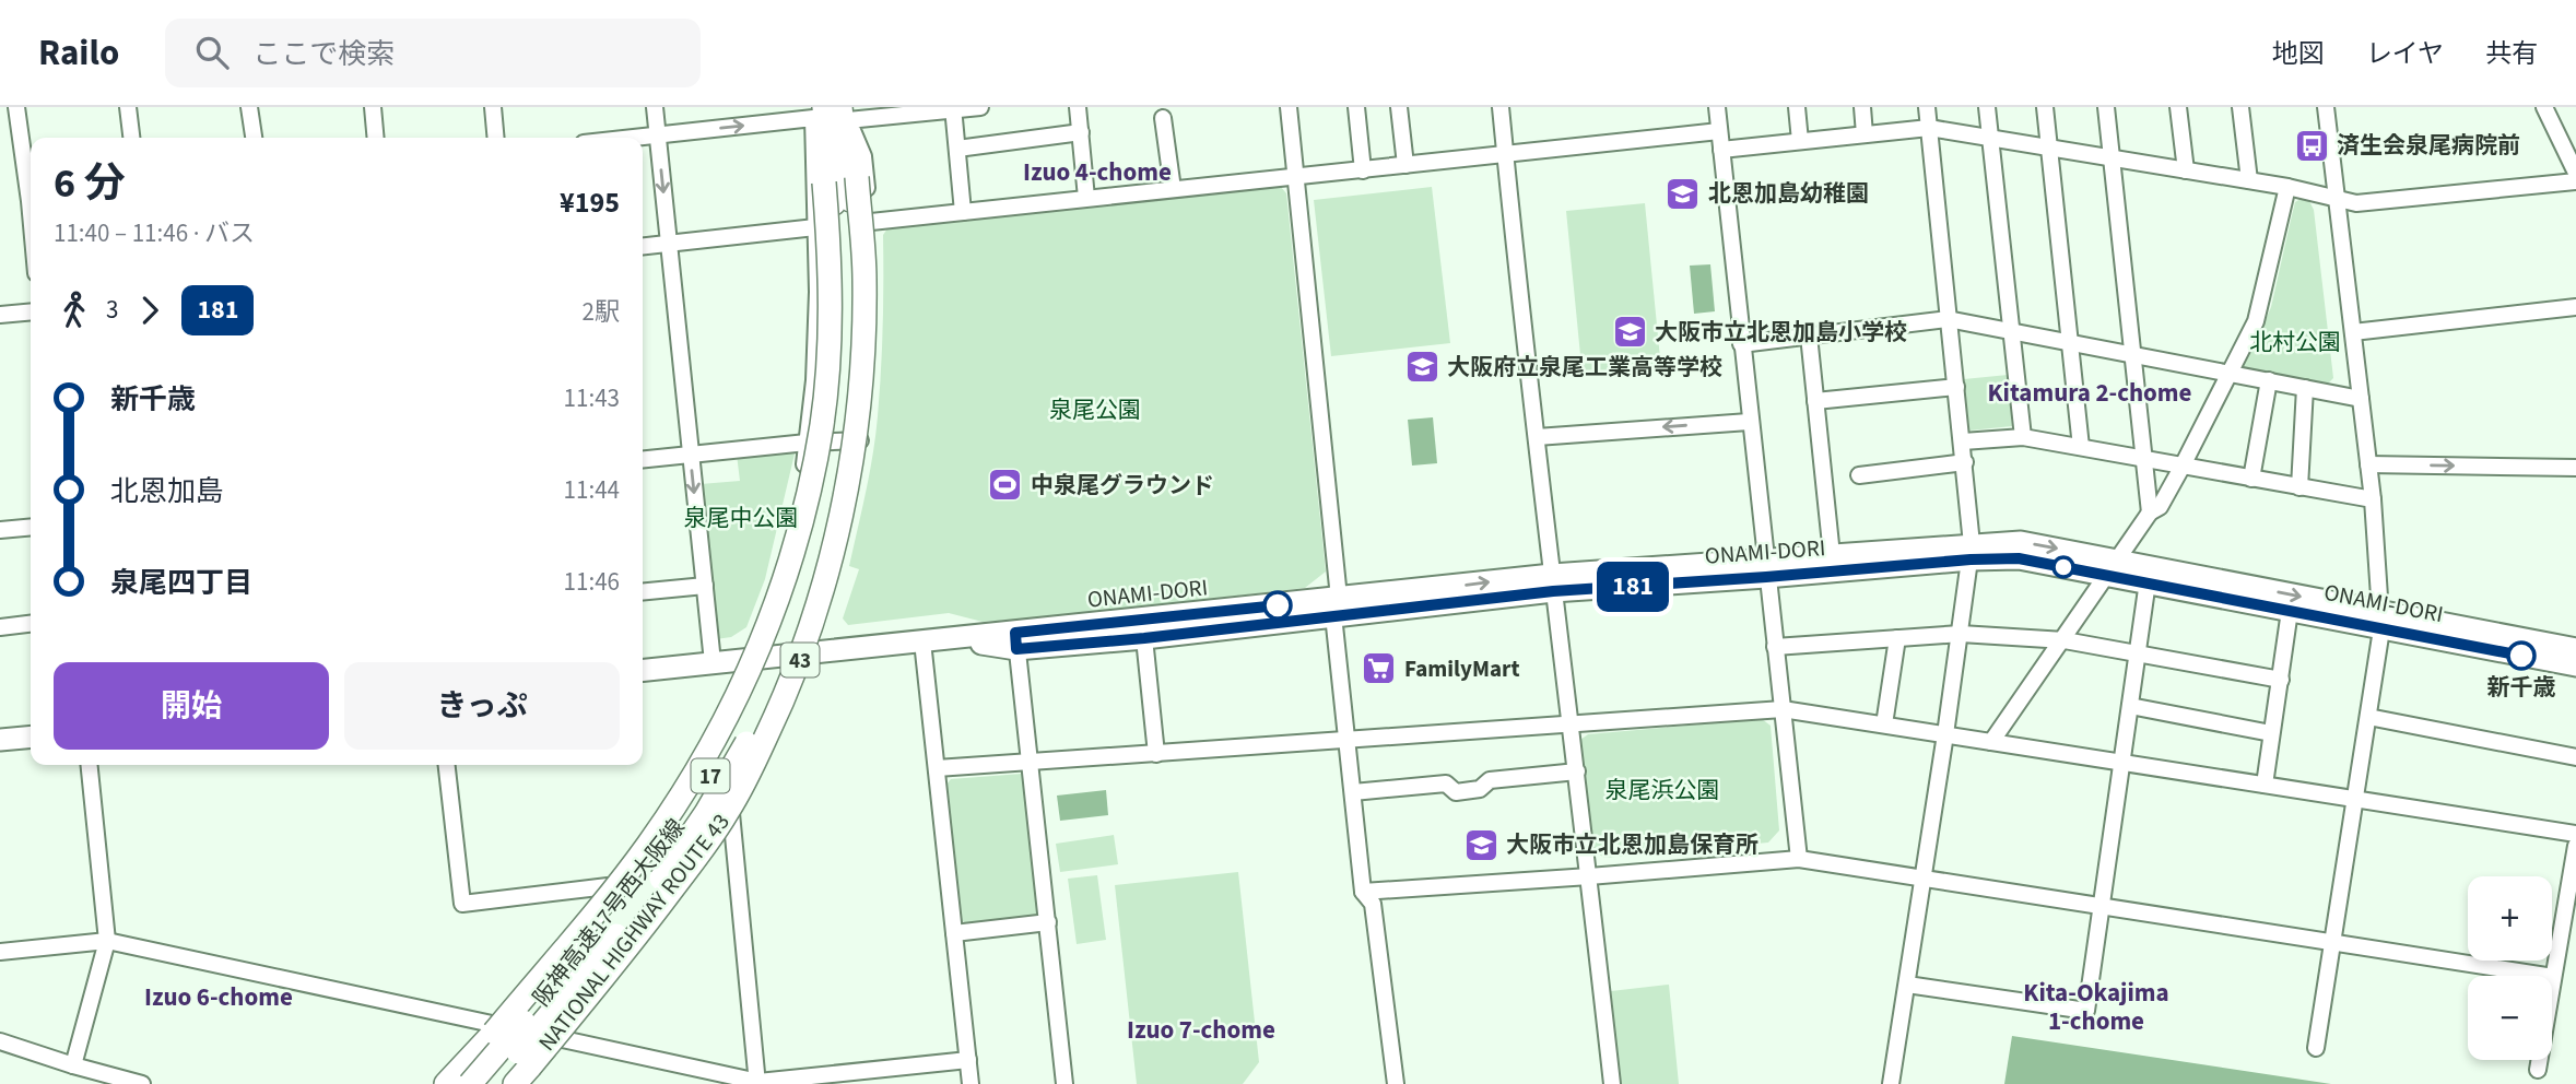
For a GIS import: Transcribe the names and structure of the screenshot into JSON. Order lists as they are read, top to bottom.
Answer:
{
  "streets": {
    "highway": [
      "43",
      "17",
      "阪神高速17号西大阪線",
      "NATIONAL HIGHWAY ROUTE 43"
    ],
    "main road": ["ONAMI-DORI"]
  },
  "crossings": [
    ["阪神高速17号西大阪線", "NATIONAL HIGHWAY ROUTE 43"]
  ],
  "districts": [
    "Izuo 4-chome",
    "Kitamura 2-chome",
    "Kita-Okajima 1-chome",
    "Izuo 6-chome",
    "Izuo 7-chome"
  ],
  "parks": [
    "北村公園",
    "泉尾公園",
    "泉尾中公園",
    "泉尾浜公園"
  ],
  "places": {
    "bus stop": ["済生会泉尾病院前"],
    "school or university": [
      "北恩加島幼稚園",
      "大阪市立北恩加島小学校",
      "大阪府立泉尾工業高等学校",
      "大阪市立北恩加島保育所"
    ],
    "sports": ["中泉尾グラウンド"],
    "other": ["新千歳"],
    "supermarket": ["FamilyMart"]
  },
  "lines": ["bus line 181"],
  "page": {
    "header": "Railo",
    "search": "ここで検索",
    "nav": ["地図", "レイヤ", "共有"],
    "on_map": "181",
    "heading": ["6 分", "11:40 – 11:46 · バス", "¥195"],
    "legs": ["3", "181", "2駅"],
    "list": [
      {
        "name": "新千歳",
        "value": "11:43"
      },
      {
        "name": "北恩加島",
        "value": "11:44"
      },
      {
        "name": "泉尾四丁目",
        "value": "11:46"
      }
    ],
    "buttons": ["開始", "きっぷ"],
    "map_buttons": ["+", "−"]
  }
}
